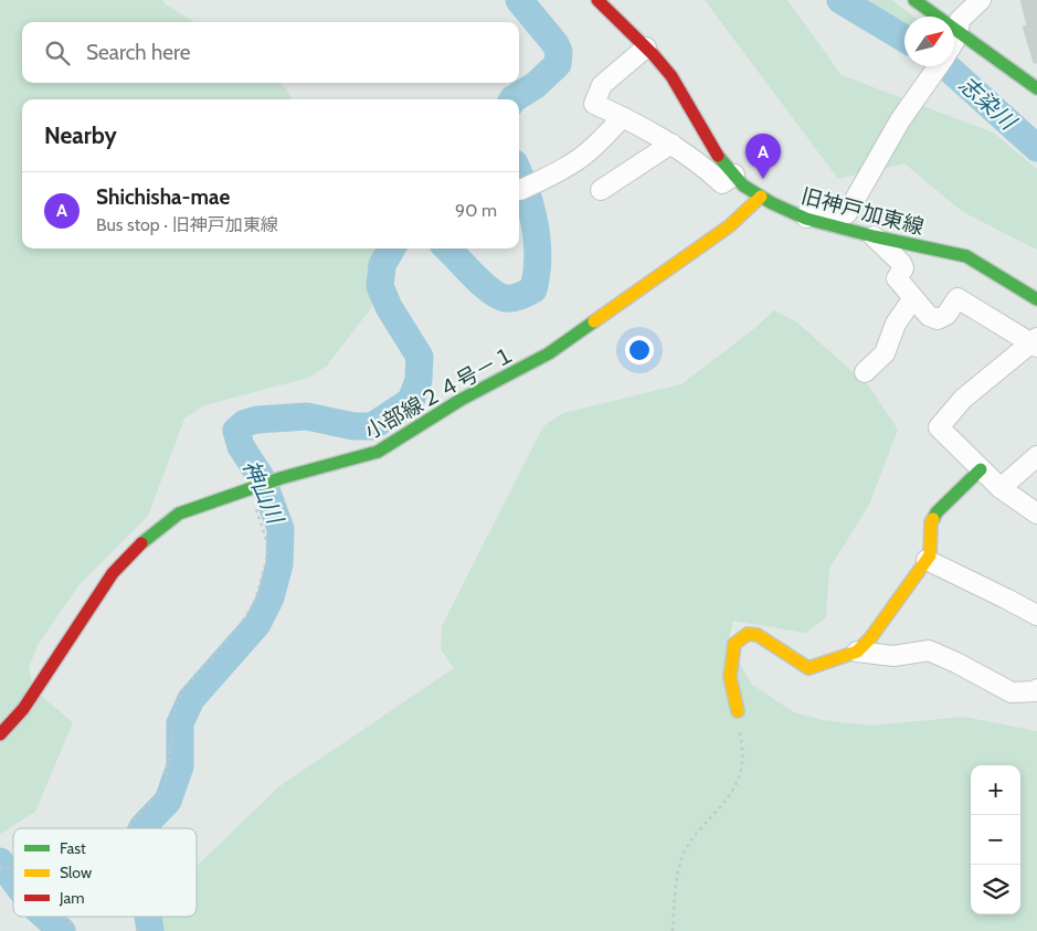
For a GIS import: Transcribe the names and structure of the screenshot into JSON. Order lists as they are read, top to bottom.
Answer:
{
  "streets": {
    "street": ["旧神戸加東線", "小部線２４号－１"]
  },
  "crossings": [
    ["旧神戸加東線", "小部線２４号－１"]
  ],
  "water": ["志染川", "神山川"],
  "legend": ["Fast", "Slow", "Jam"],
  "north": "top right",
  "page": {
    "search": "Search here",
    "heading": "Nearby",
    "pins": "A",
    "list": [
      {
        "mark": "A",
        "name": "Shichisha-mae",
        "note": "Bus stop · 旧神戸加東線",
        "value": "90 m"
      }
    ],
    "map_buttons": ["+", "−"]
  }
}
